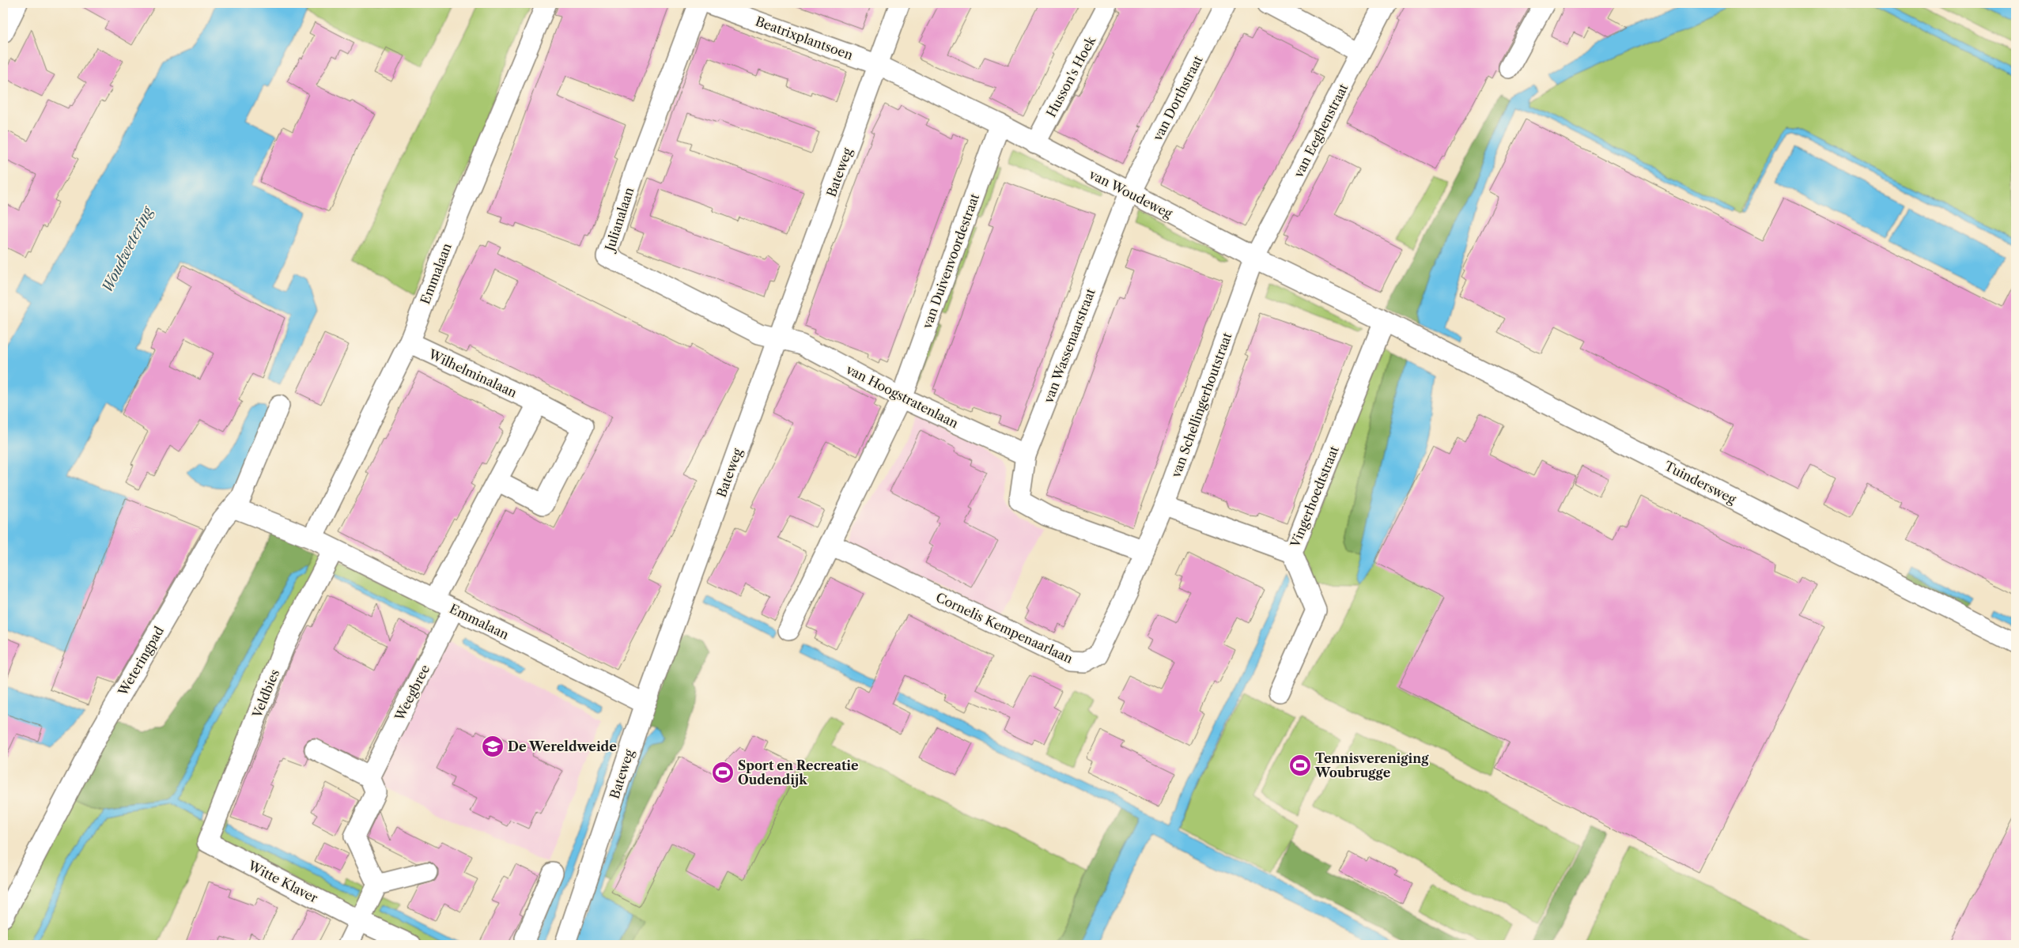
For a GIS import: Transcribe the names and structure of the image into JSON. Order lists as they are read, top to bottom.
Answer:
{
  "streets": {
    "street": [
      "Beatrixplantsoen",
      "Husson's Hoek",
      "van Dorthstraat",
      "van Eeghenstraat",
      "Bateweg",
      "van Woudeweg",
      "Julianalaan",
      "van Duivenvoordestraat",
      "Emmalaan",
      "van Wassenaarstraat",
      "Wilhelminalaan",
      "van Hoogstratenlaan",
      "van Schellingerhoutstraat",
      "Tuindersweg",
      "Vingerhoedtstraat",
      "Cornelis Kempenaarlaan",
      "Weteringpad",
      "Weegbree",
      "Veldbies",
      "Witte Klaver"
    ]
  },
  "crossings": [
    ["Beatrixplantsoen", "Bateweg"],
    ["Beatrixplantsoen", "van Woudeweg"],
    ["Husson's Hoek", "van Woudeweg"],
    ["van Dorthstraat", "van Woudeweg"],
    ["van Dorthstraat", "van Wassenaarstraat"],
    ["van Eeghenstraat", "van Woudeweg"],
    ["van Eeghenstraat", "van Schellingerhoutstraat"],
    ["Bateweg", "van Woudeweg"],
    ["Bateweg", "Julianalaan"],
    ["Bateweg", "Emmalaan"],
    ["Bateweg", "van Hoogstratenlaan"],
    ["van Woudeweg", "van Duivenvoordestraat"],
    ["van Woudeweg", "van Wassenaarstraat"],
    ["van Woudeweg", "van Schellingerhoutstraat"],
    ["van Woudeweg", "Tuindersweg"],
    ["van Woudeweg", "Vingerhoedtstraat"],
    ["Julianalaan", "van Hoogstratenlaan"],
    ["van Duivenvoordestraat", "van Hoogstratenlaan"],
    ["Emmalaan", "Wilhelminalaan"],
    ["Emmalaan", "Weteringpad"],
    ["Emmalaan", "Weegbree"],
    ["Emmalaan", "Veldbies"],
    ["van Wassenaarstraat", "van Hoogstratenlaan"],
    ["van Wassenaarstraat", "van Schellingerhoutstraat"],
    ["van Wassenaarstraat", "Cornelis Kempenaarlaan"],
    ["van Schellingerhoutstraat", "Cornelis Kempenaarlaan"],
    ["Tuindersweg", "Vingerhoedtstraat"],
    ["Veldbies", "Witte Klaver"]
  ],
  "water": ["Woudwetering"],
  "places": {
    "school or university": ["De Wereldweide"],
    "sports": ["Tennisvereniging Woubrugge", "Sport en Recreatie Oudendijk"]
  }
}
